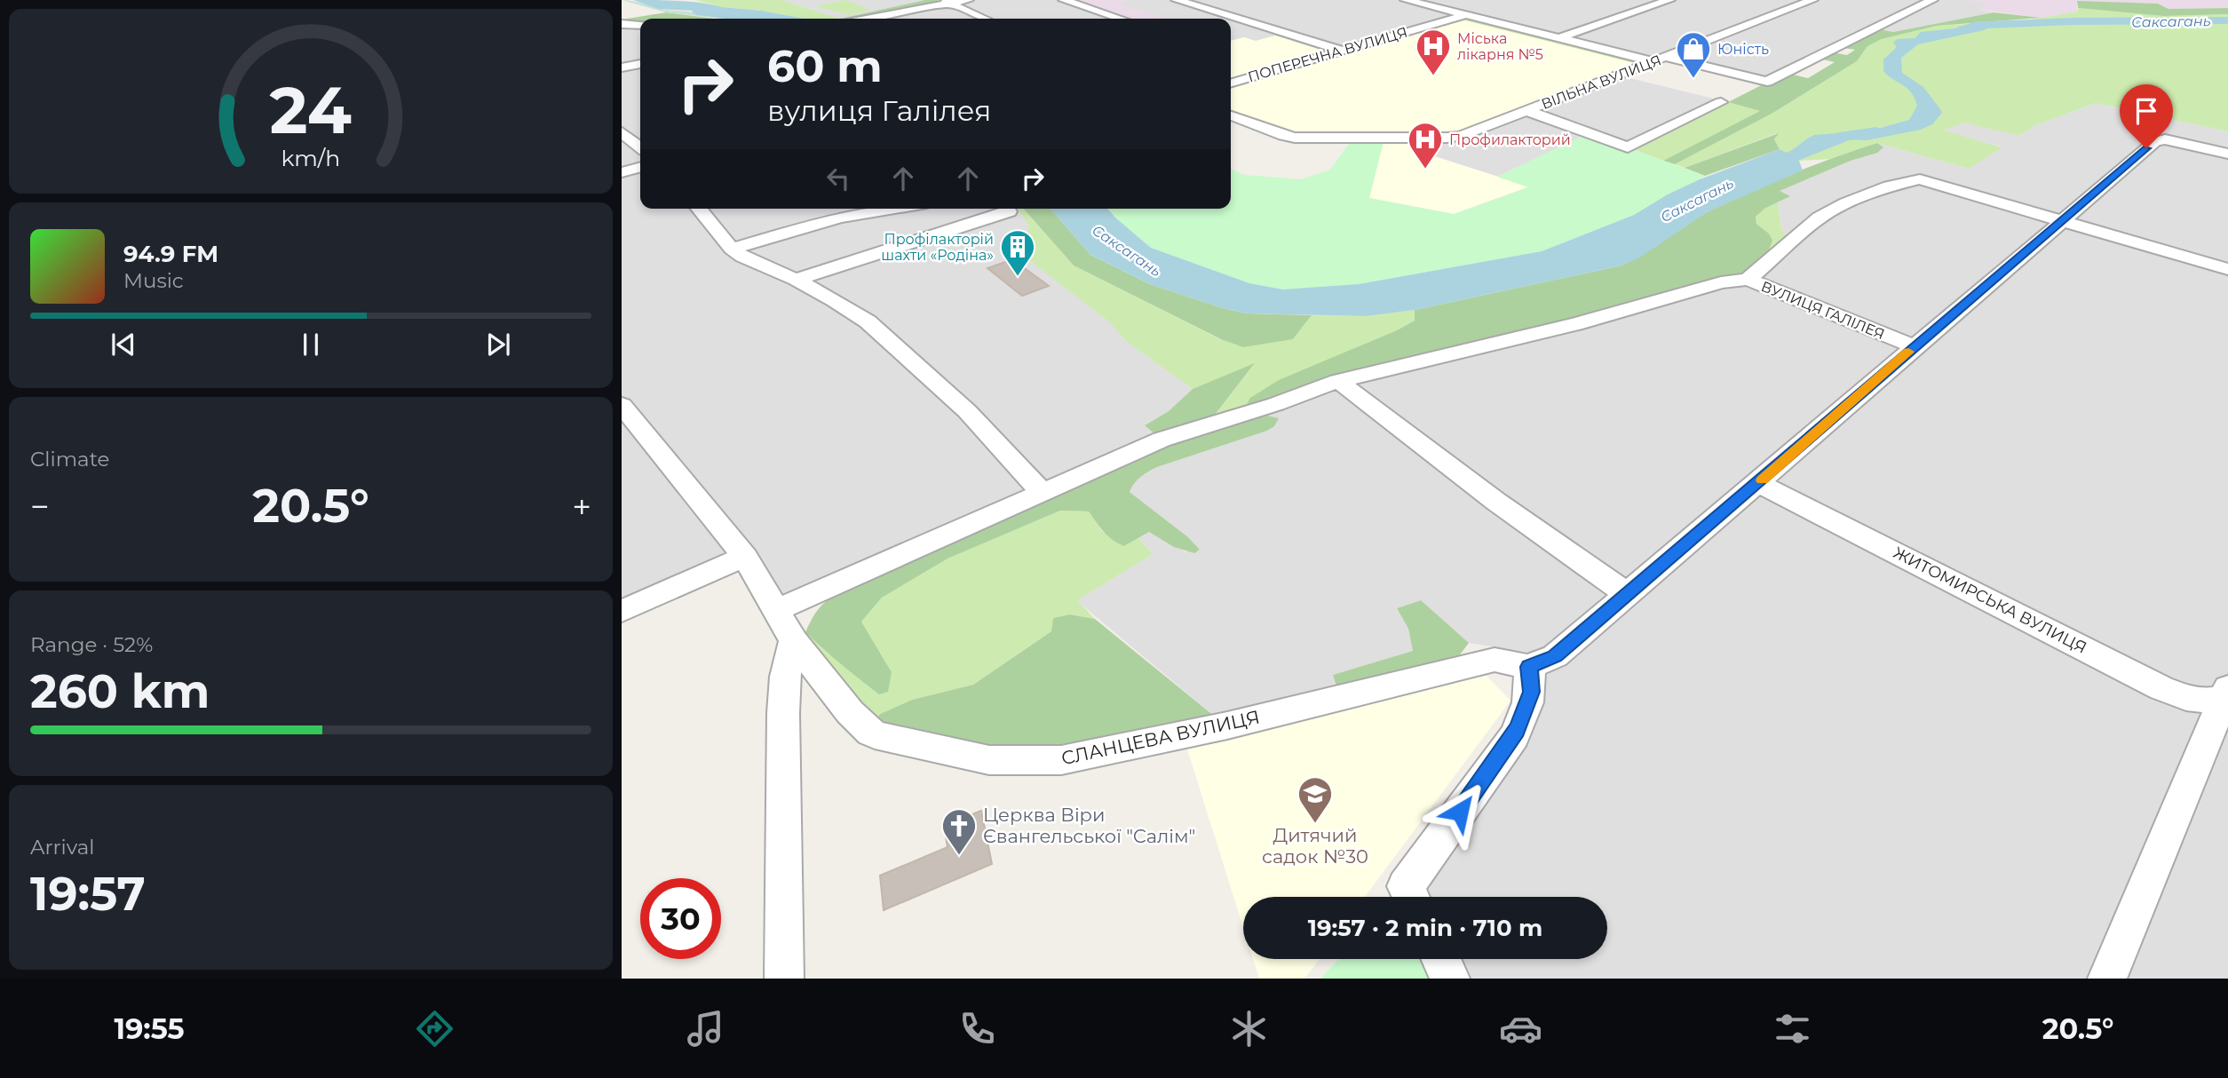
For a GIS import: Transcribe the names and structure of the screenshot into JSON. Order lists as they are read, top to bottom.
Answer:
{
  "streets": {
    "street": [
      "ПОПЕРЕЧНА ВУЛИЦЯ",
      "ВІЛЬНА ВУЛИЦЯ",
      "ВУЛИЦЯ ГАЛІЛЕЯ",
      "ЖИТОМИРСЬКА ВУЛИЦЯ",
      "СЛАНЦЕВА ВУЛИЦЯ"
    ]
  },
  "water": ["Саксагань"],
  "places": {
    "hospital": ["Міська лікарня №5", "Профилакторий"],
    "shop": ["Юність"],
    "building": ["Профілакторій шахти «Родіна»"],
    "school or university": ["Дитячий садок №30"],
    "church": ["Церква Віри Євангельської \"Салім\""]
  },
  "page": {
    "turn": ["60 m", "вулиця Галілея"],
    "song": ["94.9 FM", "Music"],
    "tile": [
      "Climate",
      ["Range · 52%", "260 km"],
      ["Arrival", "19:57"]
    ],
    "heat": ["−", "20.5°", "+"],
    "limit": "30",
    "trip": "19:57 · 2 min · 710 m",
    "tabs": ["19:55", "20.5°"],
    "gauge": ["24", "km/h"]
  }
}
